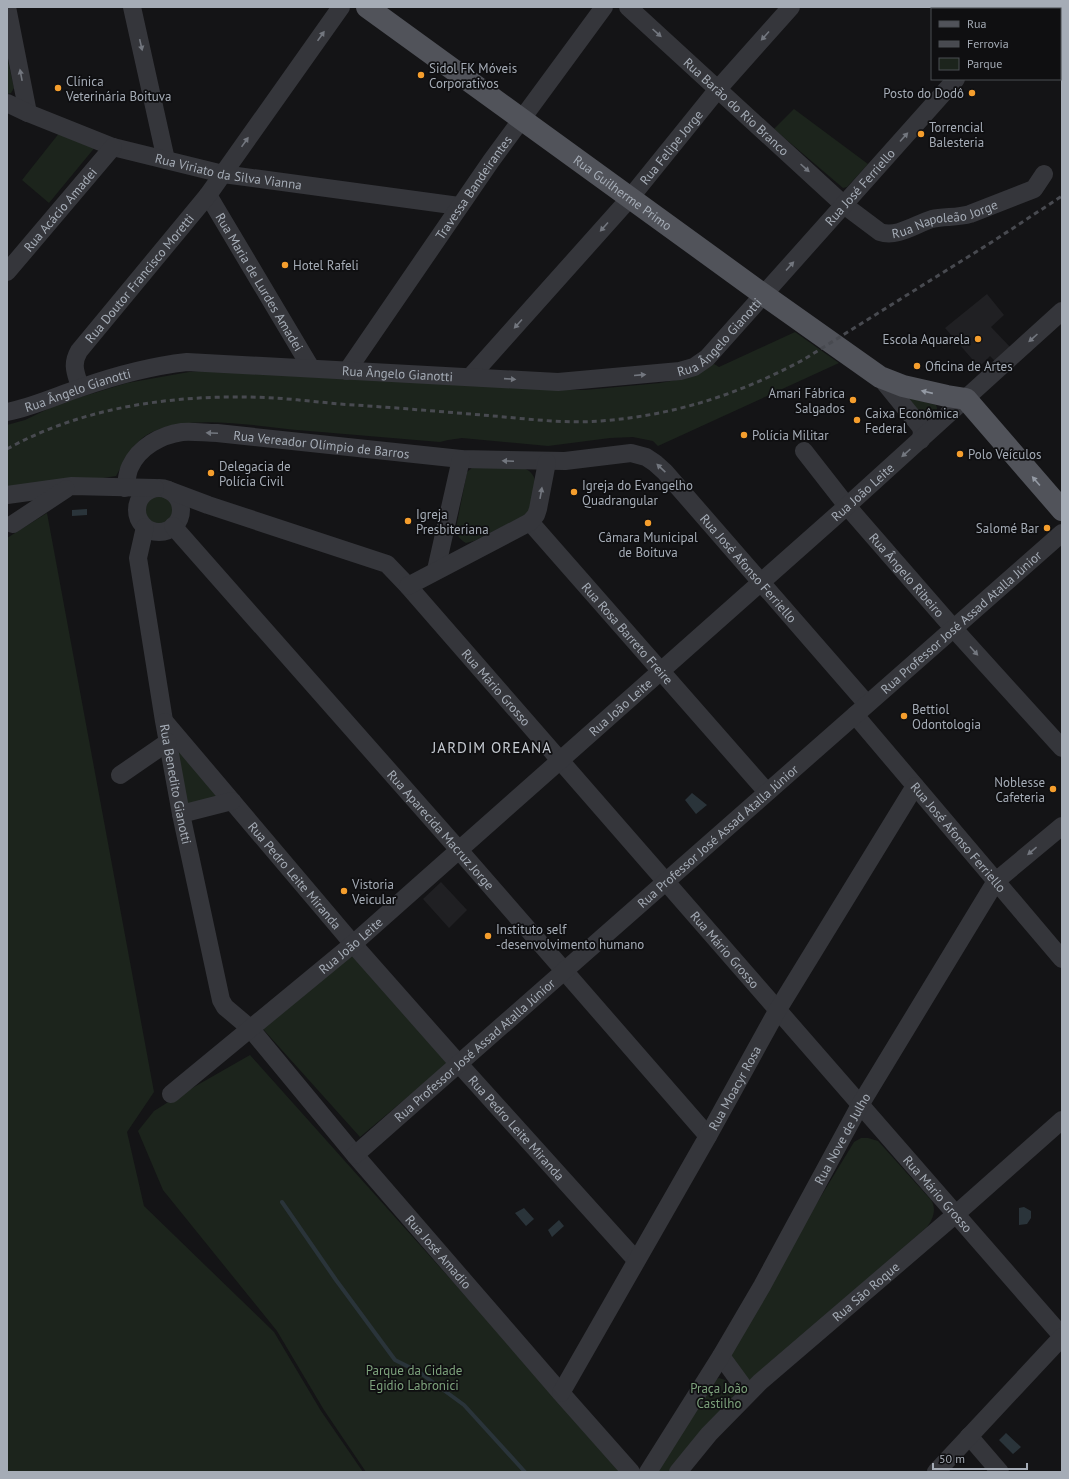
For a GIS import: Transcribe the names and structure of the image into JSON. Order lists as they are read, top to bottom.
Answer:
{
  "streets": {
    "main road": ["Rua Guilherme Primo"],
    "street": [
      "Rua Barão do Rio Branco",
      "Rua Felipe Jorge",
      "Rua Viriato da Silva Vianna",
      "Travessa Bandeirantes",
      "Rua José Ferriello",
      "Rua Acácio Amadei",
      "Rua Napoleão Jorge",
      "Rua Doutor Francisco Moretti",
      "Rua Maria de Lurdes Amadei",
      "Rua Ângelo Gianotti",
      "Rua Vereador Olímpio de Barros",
      "Rua João Leite",
      "Rua José Afonso Ferriello",
      "Rua Ângelo Ribeiro",
      "Rua Professor José Assad Atalla Júnior",
      "Rua Rosa Barreto Freire",
      "Rua Mário Grosso",
      "Rua Benedito Gianotti",
      "Rua Aparecida Macruz Jorge",
      "Rua Pedro Leite Miranda",
      "Rua Moacyr Rosa",
      "Rua Nove de Julho",
      "Rua José Amadio",
      "Rua São Roque"
    ]
  },
  "crossings": [
    ["Rua Barão do Rio Branco", "Rua Felipe Jorge"],
    ["Rua Barão do Rio Branco", "Rua José Ferriello"],
    ["Rua Barão do Rio Branco", "Rua Napoleão Jorge"],
    ["Rua Felipe Jorge", "Rua Guilherme Primo"],
    ["Rua Felipe Jorge", "Rua Ângelo Gianotti"],
    ["Rua Viriato da Silva Vianna", "Travessa Bandeirantes"],
    ["Rua Viriato da Silva Vianna", "Rua Acácio Amadei"],
    ["Rua Viriato da Silva Vianna", "Rua Doutor Francisco Moretti"],
    ["Travessa Bandeirantes", "Rua Guilherme Primo"],
    ["Travessa Bandeirantes", "Rua Ângelo Gianotti"],
    ["Rua José Ferriello", "Rua Guilherme Primo"],
    ["Rua José Ferriello", "Rua Napoleão Jorge"],
    ["Rua José Ferriello", "Rua Ângelo Gianotti"],
    ["Rua Guilherme Primo", "Rua Ângelo Gianotti"],
    ["Rua Guilherme Primo", "Rua João Leite"],
    ["Rua Doutor Francisco Moretti", "Rua Maria de Lurdes Amadei"],
    ["Rua Doutor Francisco Moretti", "Rua Ângelo Gianotti"],
    ["Rua Maria de Lurdes Amadei", "Rua Ângelo Gianotti"],
    ["Rua Vereador Olímpio de Barros", "Rua José Afonso Ferriello"],
    ["Rua João Leite", "Rua José Afonso Ferriello"],
    ["Rua João Leite", "Rua Ângelo Ribeiro"],
    ["Rua João Leite", "Rua Rosa Barreto Freire"],
    ["Rua João Leite", "Rua Mário Grosso"],
    ["Rua João Leite", "Rua Benedito Gianotti"],
    ["Rua João Leite", "Rua Aparecida Macruz Jorge"],
    ["Rua João Leite", "Rua Pedro Leite Miranda"],
    ["Rua João Leite", "Rua José Amadio"],
    ["Rua José Afonso Ferriello", "Rua Professor José Assad Atalla Júnior"],
    ["Rua José Afonso Ferriello", "Rua Moacyr Rosa"],
    ["Rua José Afonso Ferriello", "Rua Nove de Julho"],
    ["Rua Ângelo Ribeiro", "Rua Professor José Assad Atalla Júnior"],
    ["Rua Professor José Assad Atalla Júnior", "Rua Rosa Barreto Freire"],
    ["Rua Professor José Assad Atalla Júnior", "Rua Mário Grosso"],
    ["Rua Professor José Assad Atalla Júnior", "Rua Aparecida Macruz Jorge"],
    ["Rua Professor José Assad Atalla Júnior", "Rua Pedro Leite Miranda"],
    ["Rua Professor José Assad Atalla Júnior", "Rua José Amadio"],
    ["Rua Mário Grosso", "Rua Moacyr Rosa"],
    ["Rua Mário Grosso", "Rua Nove de Julho"],
    ["Rua Mário Grosso", "Rua São Roque"],
    ["Rua Benedito Gianotti", "Rua Aparecida Macruz Jorge"],
    ["Rua Benedito Gianotti", "Rua Pedro Leite Miranda"],
    ["Rua Benedito Gianotti", "Rua José Amadio"],
    ["Rua Aparecida Macruz Jorge", "Rua Moacyr Rosa"],
    ["Rua Pedro Leite Miranda", "Rua Moacyr Rosa"],
    ["Rua Moacyr Rosa", "Rua José Amadio"]
  ],
  "one_way": [
    "Rua Barão do Rio Branco",
    "Rua Felipe Jorge",
    "Rua José Ferriello",
    "Rua Doutor Francisco Moretti",
    "Rua Ângelo Gianotti",
    "Rua Ângelo Ribeiro"
  ],
  "districts": ["JARDIM OREANA"],
  "parks": ["Parque da Cidade Egidio Labronici", "Praça João Castilho"],
  "places": [
    "Sidol FK Móveis Corporativos",
    "Clínica Veterinária Boituva",
    "Posto do Dodô",
    "Torrencial Balesteria",
    "Hotel Rafeli",
    "Escola Aquarela",
    "Oficina de Artes",
    "Amari Fábrica Salgados",
    "Caixa Econômica Federal",
    "Polícia Militar",
    "Polo Veículos",
    "Delegacia de Polícia Civil",
    "Igreja do Evangelho Quadrangular",
    "Igreja Presbiteriana",
    "Câmara Municipal de Boituva",
    "Salomé Bar",
    "Bettiol Odontologia",
    "Noblesse Cafeteria",
    "Vistoria Veicular",
    "Instituto self -desenvolvimento humano"
  ],
  "legend": ["Rua", "Ferrovia", "Parque"],
  "scale_bar": "50 m"
}
